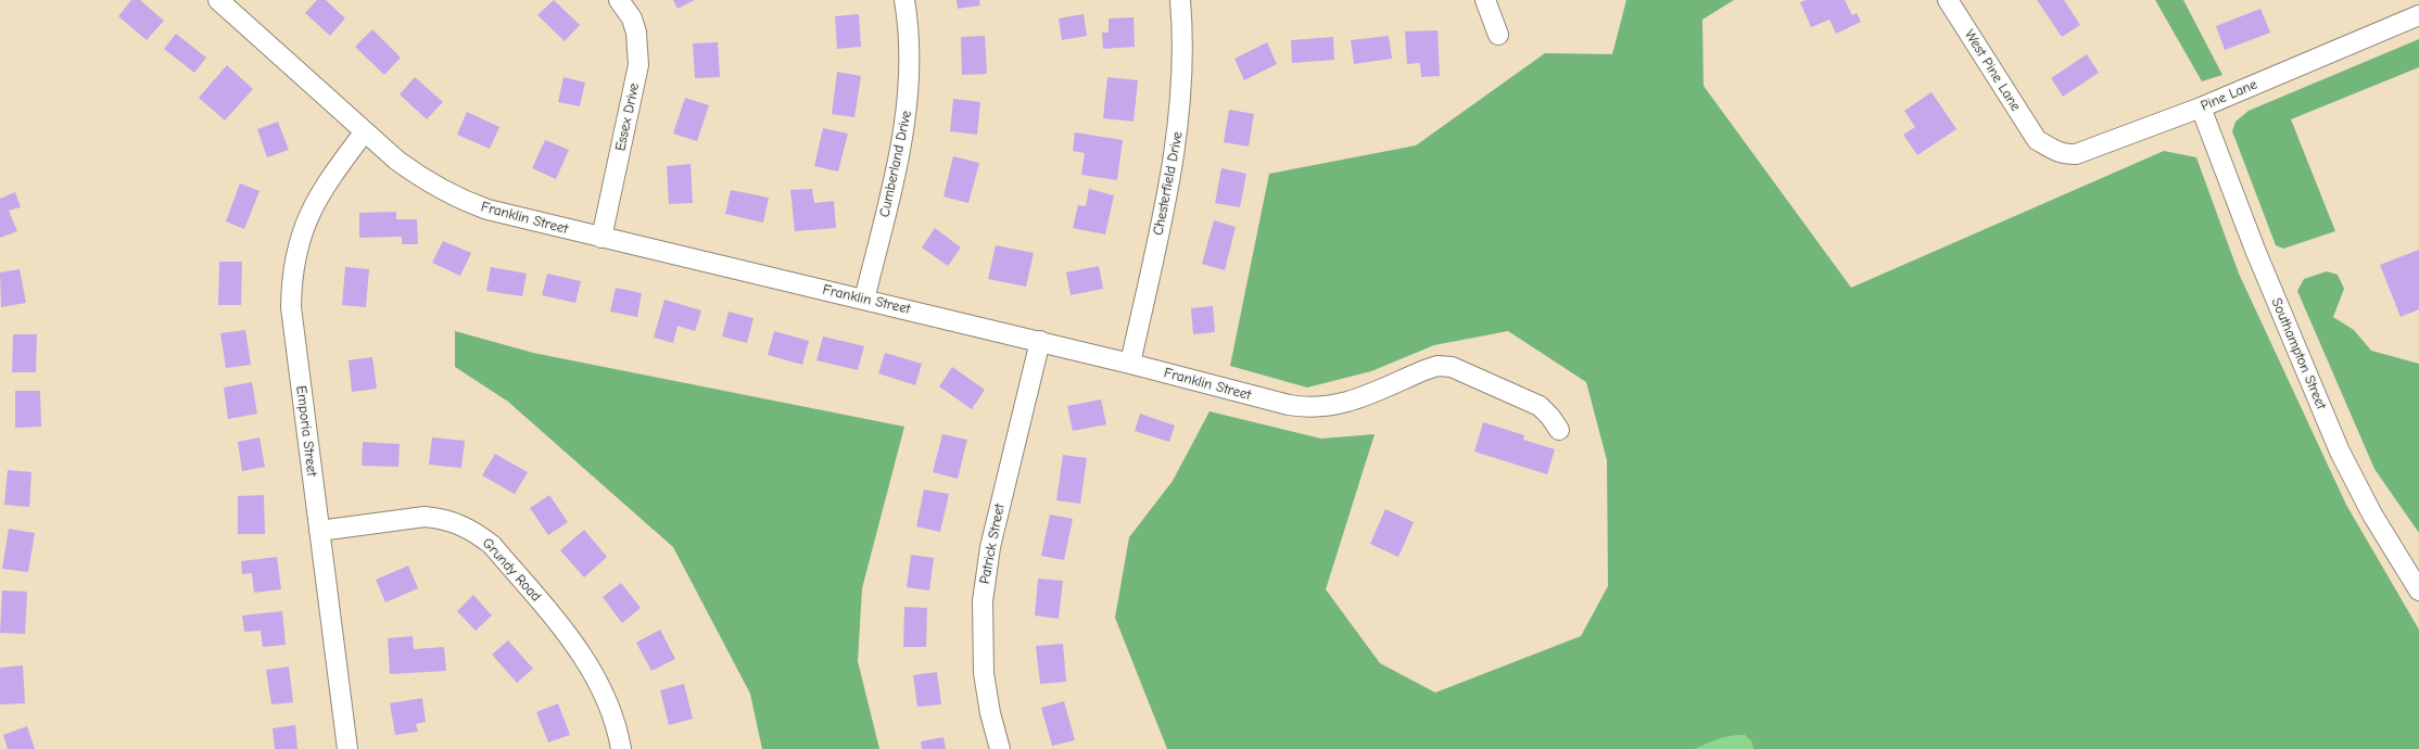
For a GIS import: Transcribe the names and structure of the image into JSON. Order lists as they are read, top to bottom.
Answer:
{
  "streets": {
    "street": [
      "West Pine Lane",
      "Pine Lane",
      "Essex Drive",
      "Cumberland Drive",
      "Chesterfield Drive",
      "Franklin Street",
      "Southampton Street",
      "Emporia Street",
      "Patrick Street",
      "Grundy Road"
    ]
  },
  "crossings": [
    ["West Pine Lane", "Pine Lane"],
    ["Pine Lane", "Southampton Street"],
    ["Essex Drive", "Franklin Street"],
    ["Cumberland Drive", "Franklin Street"],
    ["Chesterfield Drive", "Franklin Street"],
    ["Franklin Street", "Emporia Street"],
    ["Franklin Street", "Patrick Street"],
    ["Emporia Street", "Grundy Road"]
  ]
}
